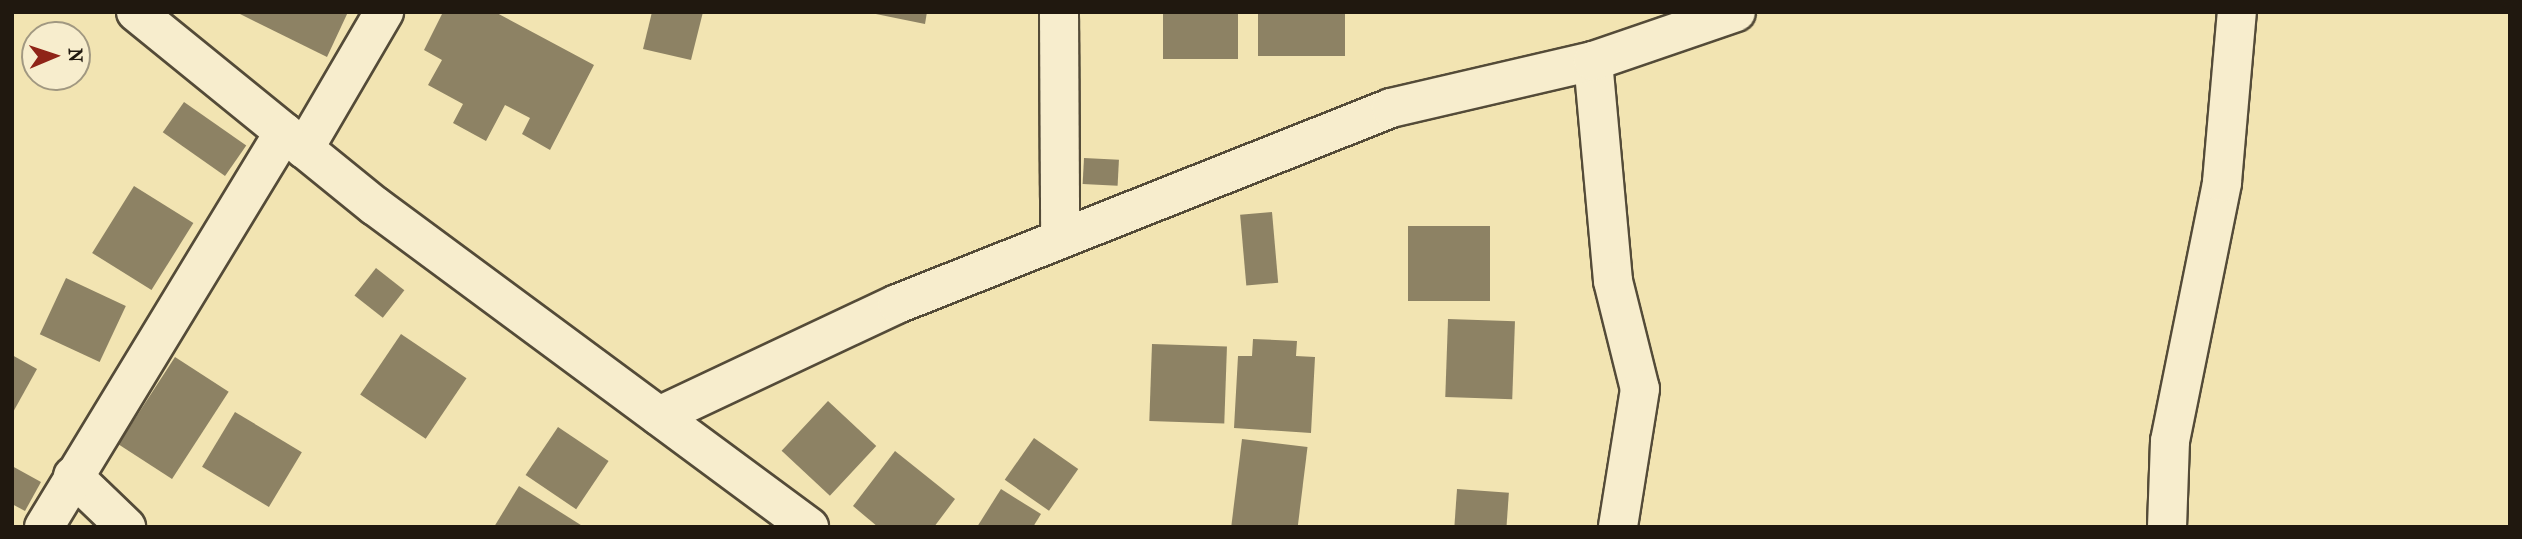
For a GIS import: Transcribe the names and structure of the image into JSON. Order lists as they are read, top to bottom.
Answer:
{
  "north": "right"
}
